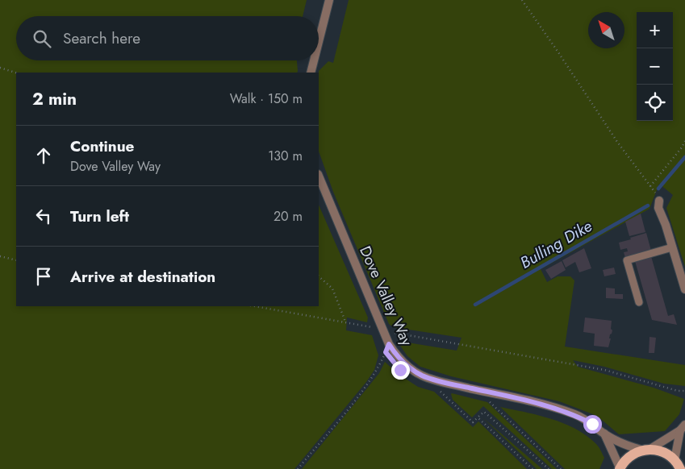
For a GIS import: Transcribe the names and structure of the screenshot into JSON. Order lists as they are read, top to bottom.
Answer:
{
  "streets": {
    "street": ["Dove Valley Way"]
  },
  "water": ["Bulling Dike"],
  "north": "top left",
  "page": {
    "map_buttons": ["+", "−"],
    "search": "Search here",
    "heading": ["2 min", "Walk · 150 m"],
    "list": [
      ["Continue", "Dove Valley Way", "130 m"],
      ["Turn left", "20 m"],
      "Arrive at destination"
    ]
  }
}
